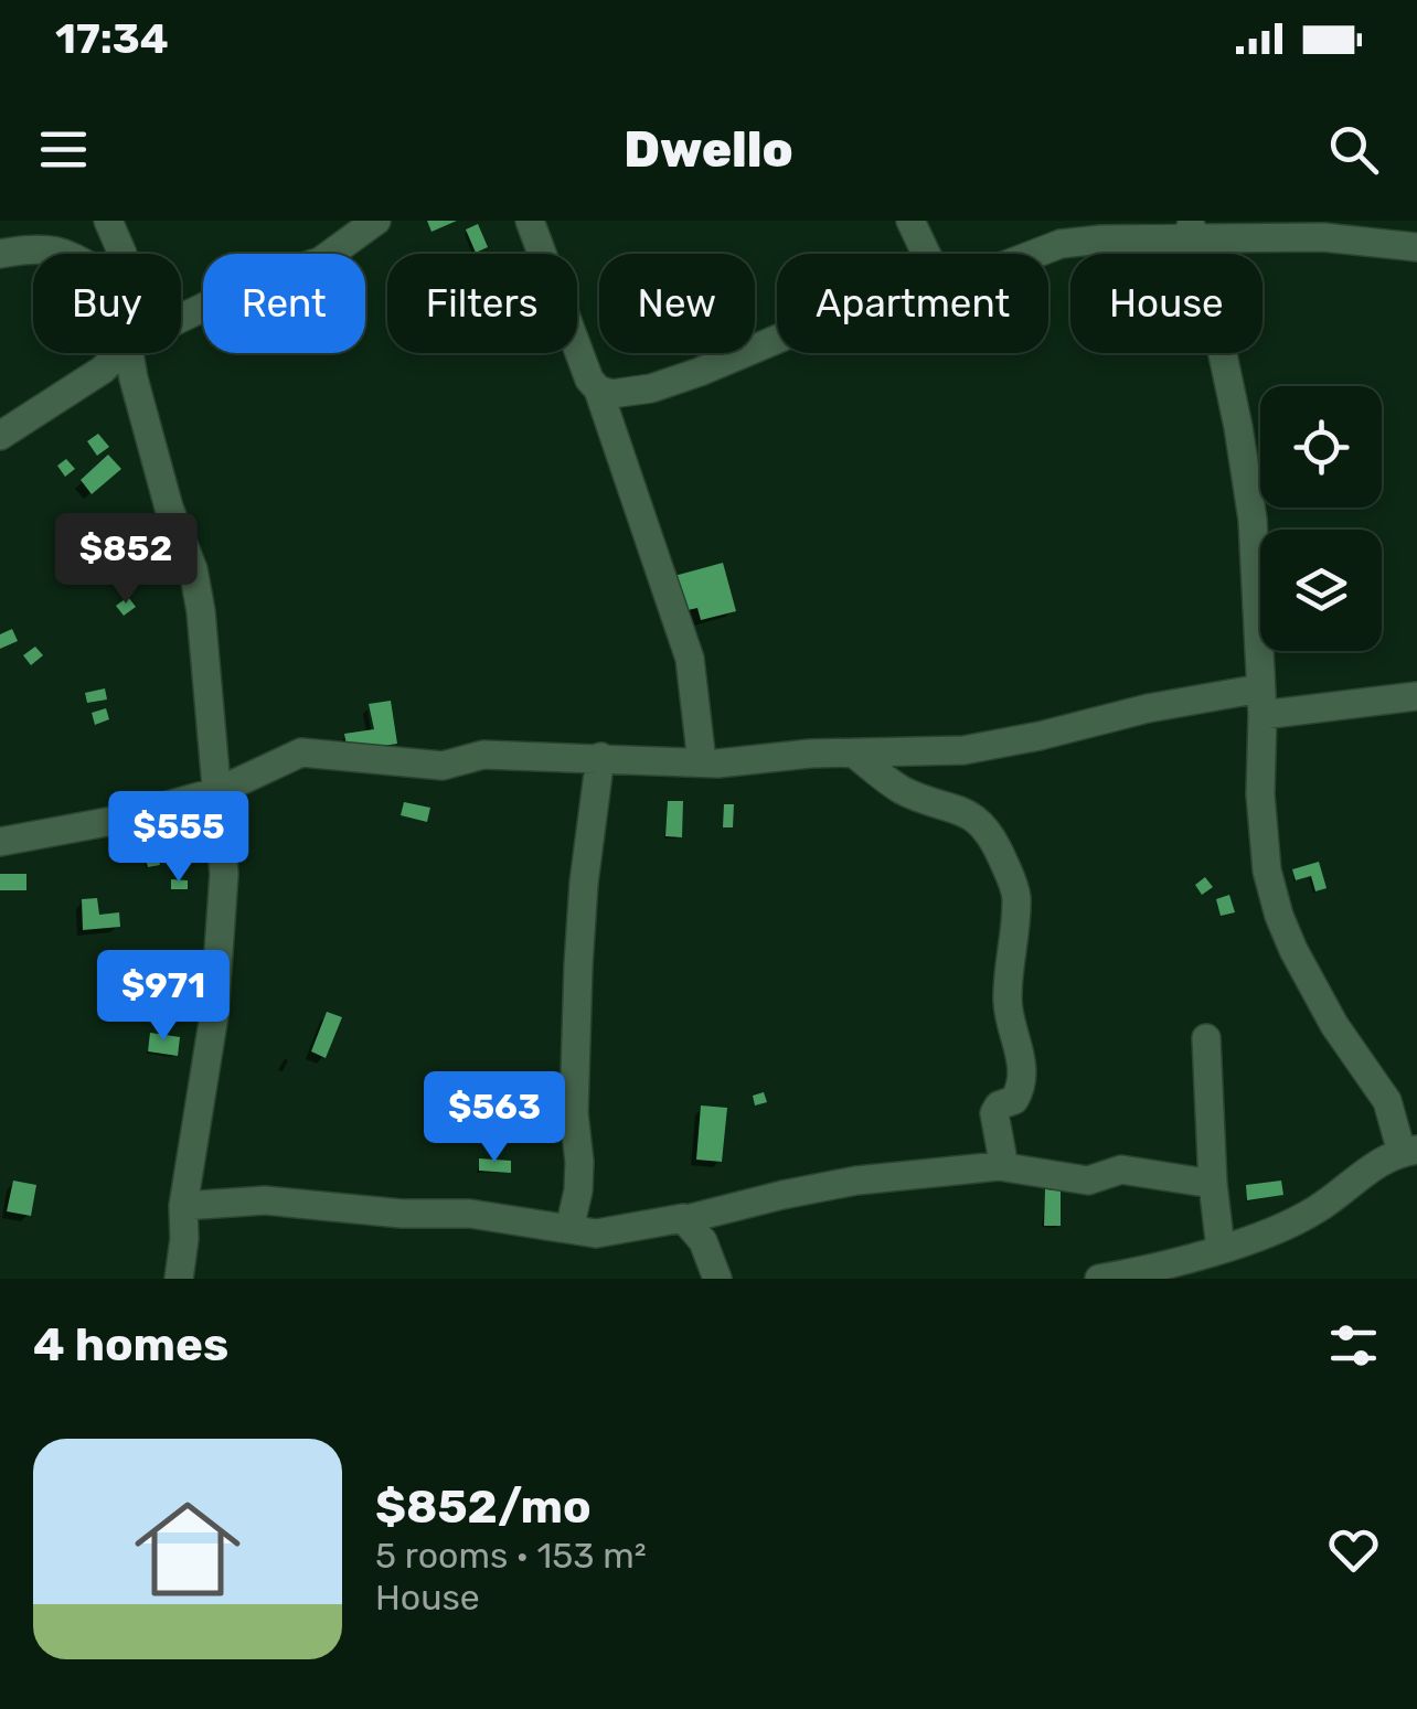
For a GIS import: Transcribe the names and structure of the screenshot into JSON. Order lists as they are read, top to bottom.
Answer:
{
  "page": {
    "status": "17:34",
    "header": "Dwello",
    "chip": [
      "Buy",
      "Rent",
      "Filters",
      "New",
      "Apartment",
      "House"
    ],
    "price": [
      "$852",
      "$555",
      "$971",
      "$563"
    ],
    "heading": "4 homes",
    "list": [
      {
        "name": "$852/mo",
        "note": "5 rooms · 153 m² · House"
      }
    ]
  }
}
